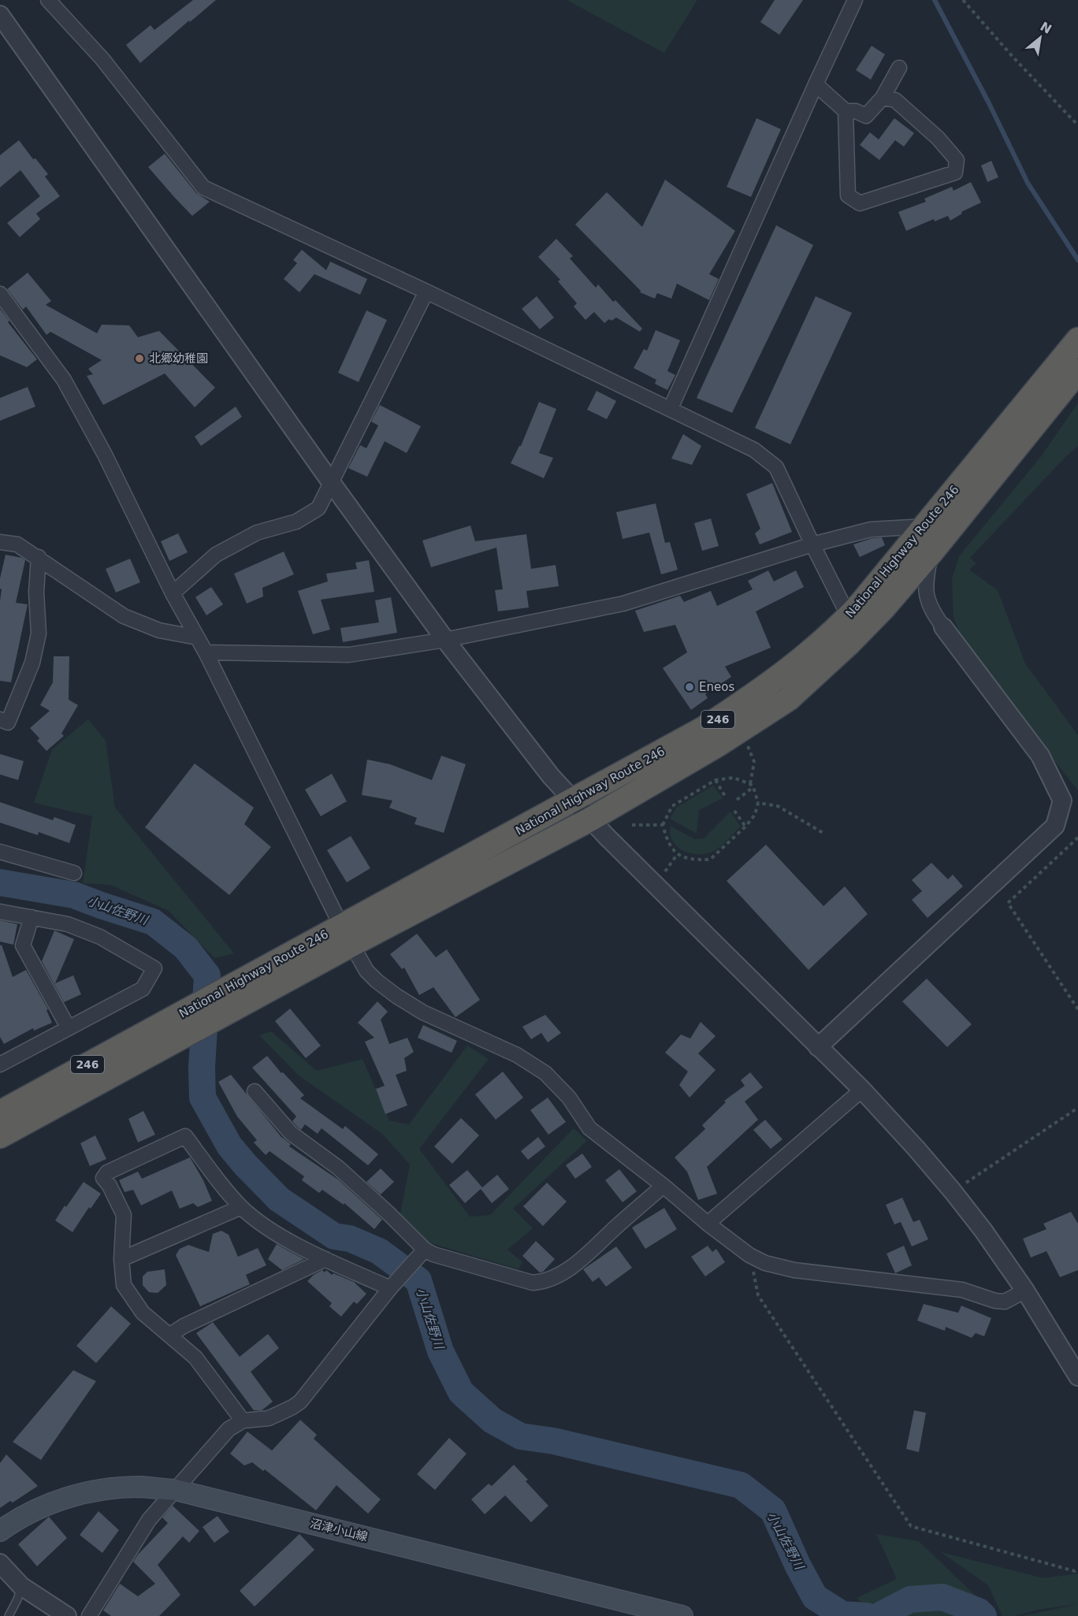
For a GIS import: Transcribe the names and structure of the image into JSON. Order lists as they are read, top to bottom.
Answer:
{
  "streets": {
    "highway": ["National Highway Route 246", "246"],
    "main road": ["沼津小山線"]
  },
  "water": ["小山佐野川"],
  "places": ["北郷幼稚園", "Eneos"],
  "north": "top right"
}
